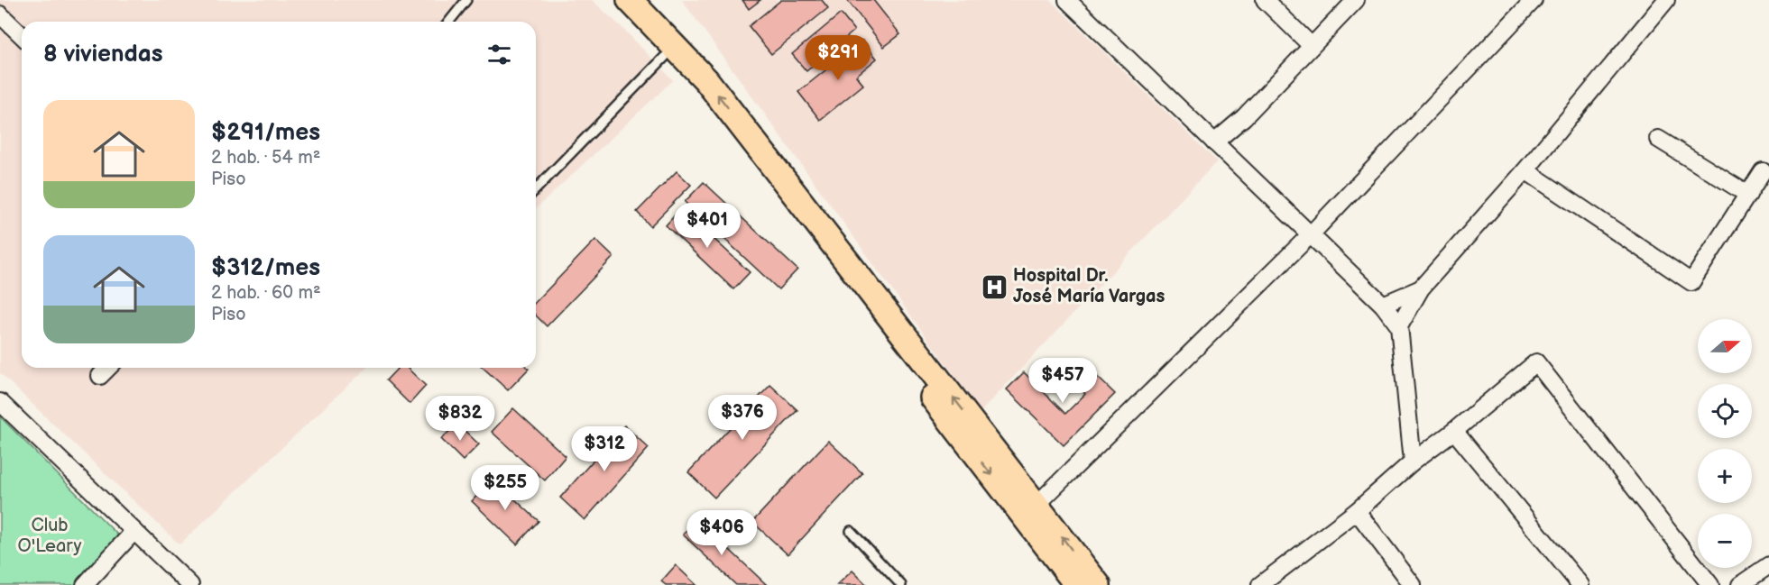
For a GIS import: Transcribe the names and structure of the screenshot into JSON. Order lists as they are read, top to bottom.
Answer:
{
  "parks": ["Club O'Leary"],
  "places": {
    "hospital": ["Hospital Dr. José María Vargas"]
  },
  "north": "right",
  "page": {
    "heading": "8 viviendas",
    "price": [
      "$291",
      "$401",
      "$457",
      "$376",
      "$832",
      "$312",
      "$255",
      "$406"
    ],
    "list": [
      {
        "name": "$291/mes",
        "note": "2 hab. · 54 m² · Piso"
      },
      {
        "name": "$312/mes",
        "note": "2 hab. · 60 m² · Piso"
      }
    ],
    "map_buttons": ["+", "−"]
  }
}
